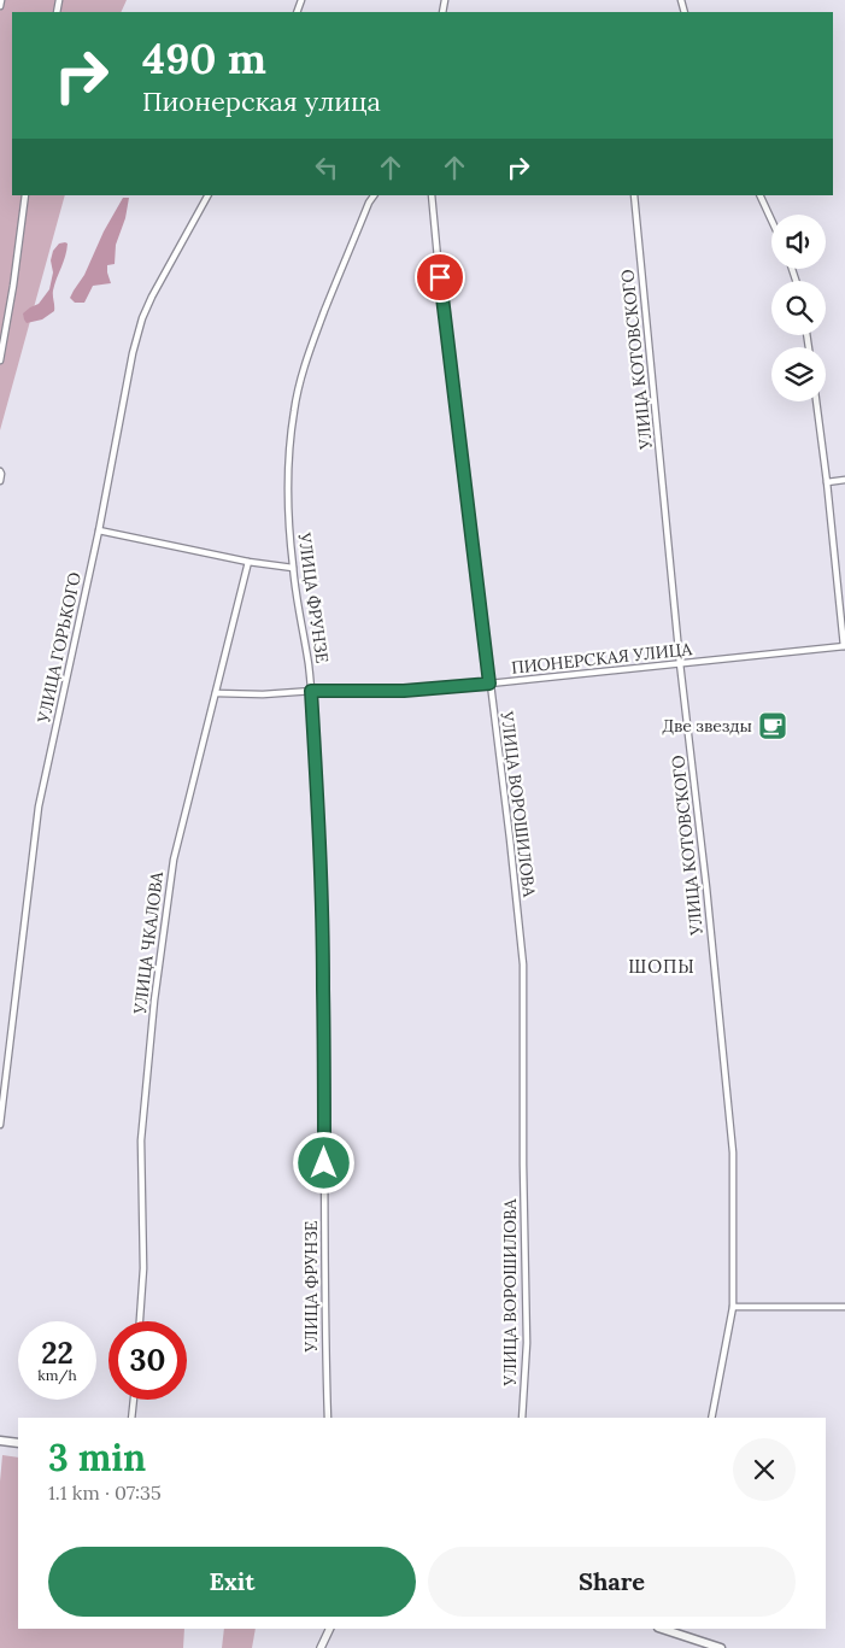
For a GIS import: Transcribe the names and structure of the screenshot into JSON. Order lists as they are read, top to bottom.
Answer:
{
  "streets": {
    "street": [
      "УЛИЦА КОТОВСКОГО",
      "УЛИЦА ФРУНЗЕ",
      "УЛИЦА ГОРЬКОГО",
      "ПИОНЕРСКАЯ УЛИЦА",
      "УЛИЦА ВОРОШИЛОВА",
      "УЛИЦА ЧКАЛОВА"
    ]
  },
  "crossings": [
    ["УЛИЦА КОТОВСКОГО", "ПИОНЕРСКАЯ УЛИЦА"],
    ["УЛИЦА ФРУНЗЕ", "ПИОНЕРСКАЯ УЛИЦА"],
    ["ПИОНЕРСКАЯ УЛИЦА", "УЛИЦА ВОРОШИЛОВА"],
    ["ПИОНЕРСКАЯ УЛИЦА", "УЛИЦА ЧКАЛОВА"]
  ],
  "districts": ["ШОПЫ"],
  "places": {
    "cafe": ["Две звезды"]
  },
  "page": {
    "turn": ["490 m", "Пионерская улица"],
    "speed": "22 km/h",
    "limit": "30",
    "heading": ["3 min", "1.1 km · 07:35"],
    "buttons": ["Exit", "Share"]
  }
}
